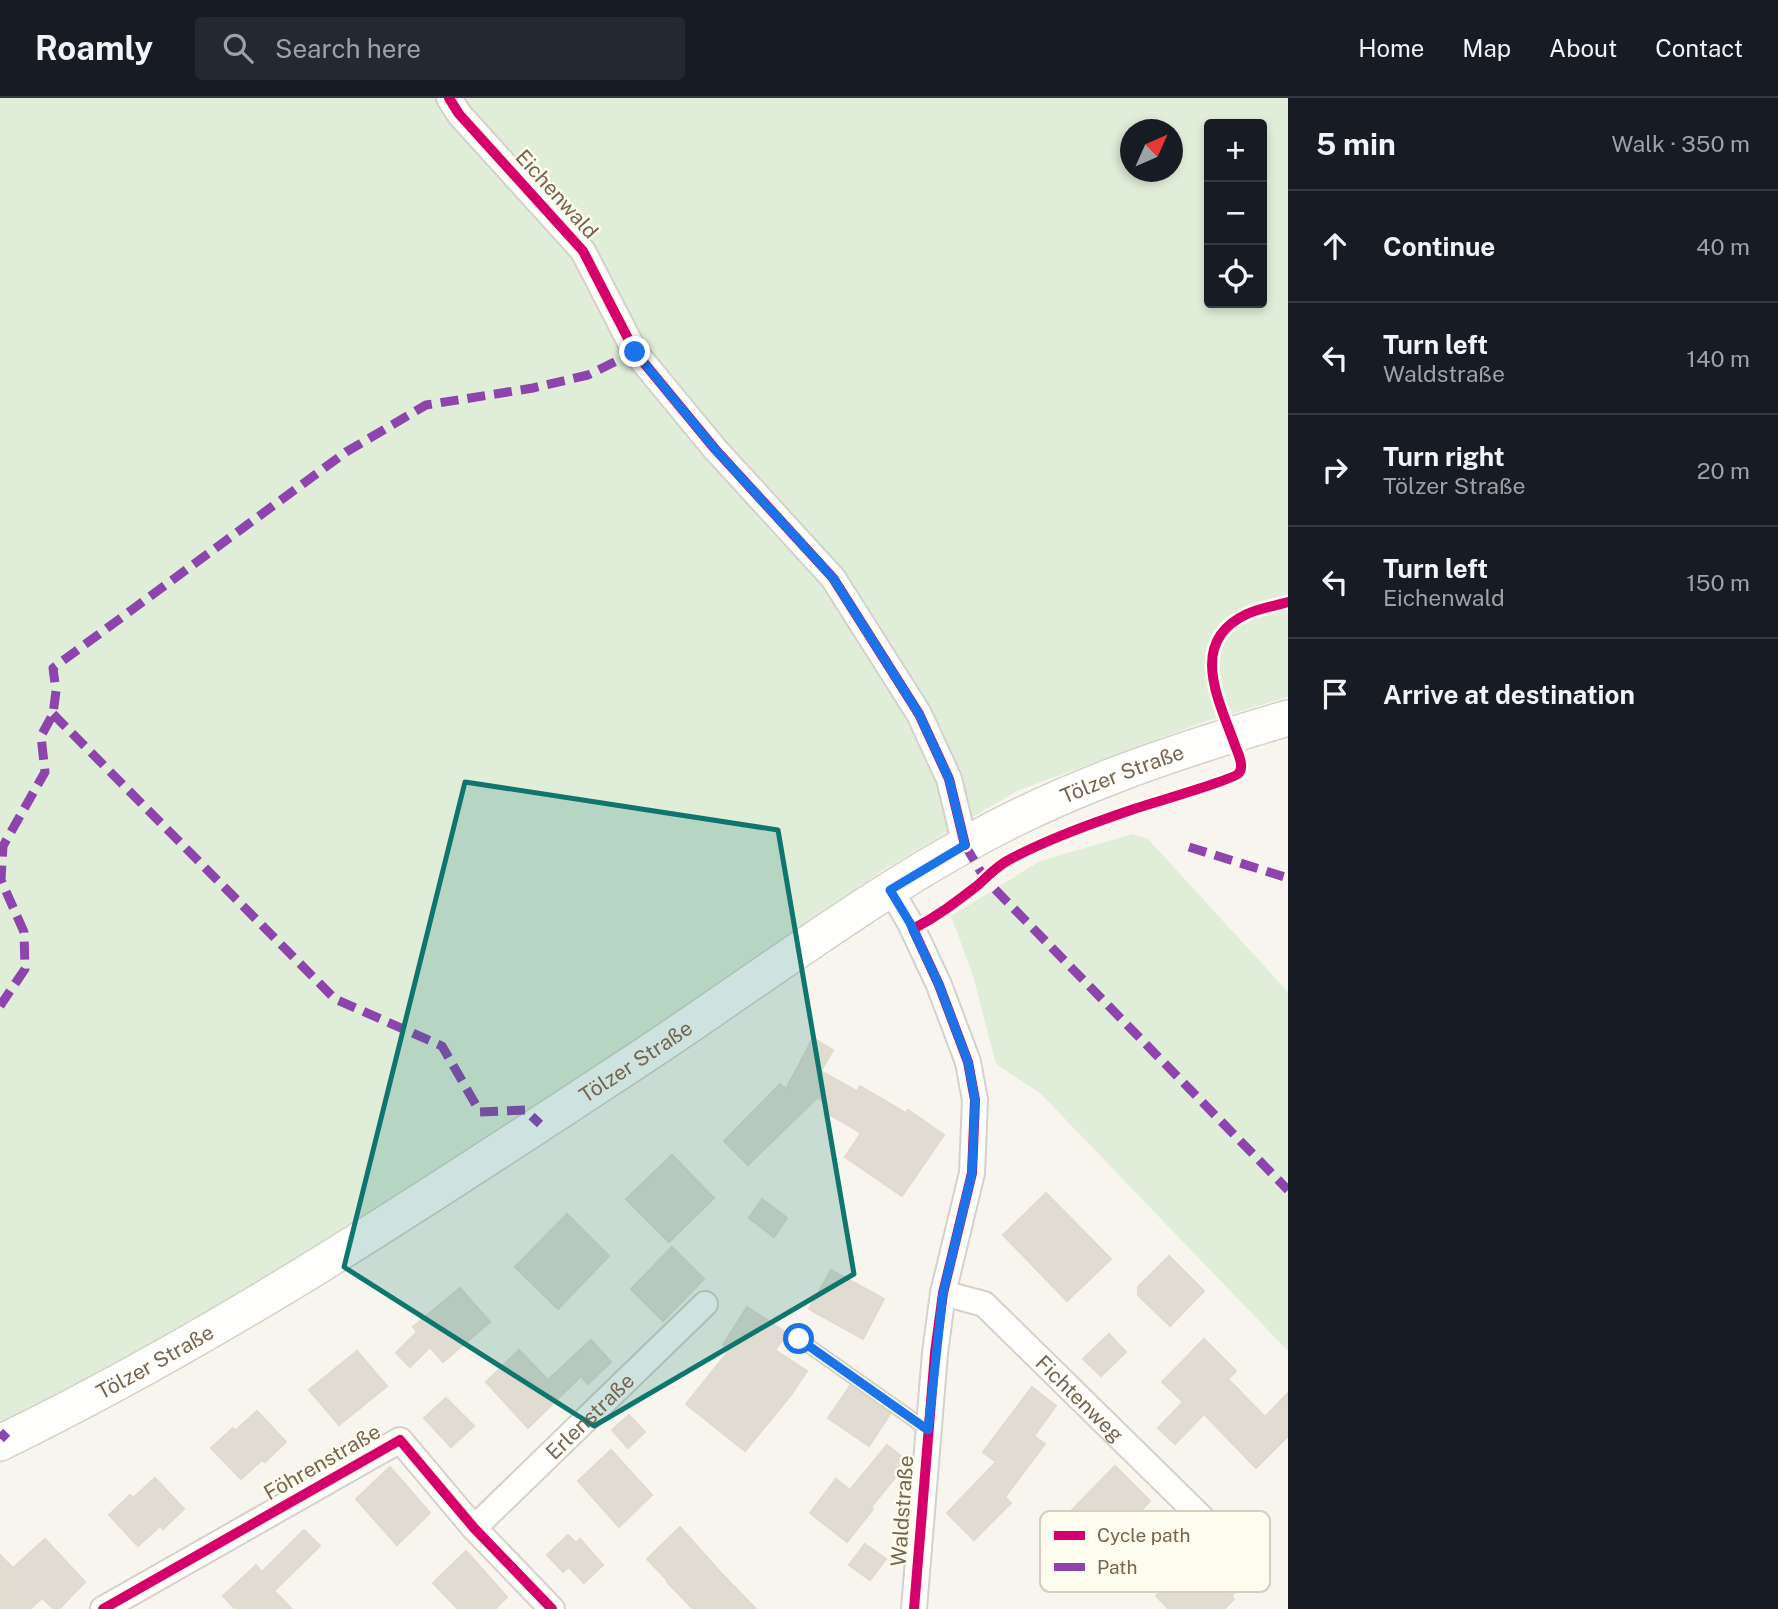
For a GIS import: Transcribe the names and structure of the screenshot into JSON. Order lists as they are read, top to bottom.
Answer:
{
  "streets": {
    "main road": ["Tölzer Straße"],
    "street": [
      "Eichenwald",
      "Fichtenweg",
      "Erlenstraße",
      "Föhrenstraße",
      "Waldstraße"
    ]
  },
  "crossings": [
    ["Eichenwald", "Tölzer Straße"],
    ["Tölzer Straße", "Waldstraße"],
    ["Fichtenweg", "Waldstraße"],
    ["Erlenstraße", "Föhrenstraße"]
  ],
  "legend": ["Cycle path", "Path"],
  "north": "top right",
  "page": {
    "header": "Roamly",
    "search": "Search here",
    "nav": [
      "Home",
      "Map",
      "About",
      "Contact"
    ],
    "heading": ["5 min", "Walk · 350 m"],
    "map_buttons": ["+", "−"],
    "list": [
      ["Continue", "40 m"],
      ["Turn left", "Waldstraße", "140 m"],
      ["Turn right", "Tölzer Straße", "20 m"],
      ["Turn left", "Eichenwald", "150 m"],
      "Arrive at destination"
    ]
  }
}
